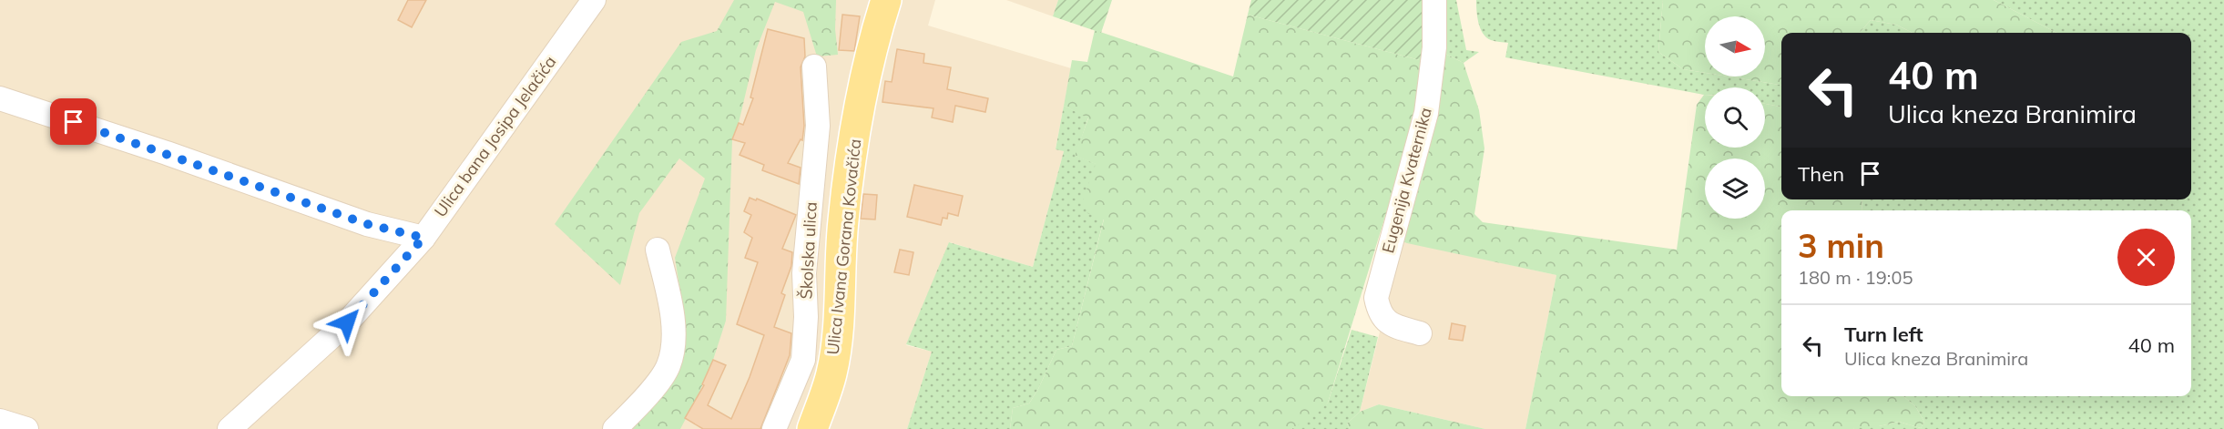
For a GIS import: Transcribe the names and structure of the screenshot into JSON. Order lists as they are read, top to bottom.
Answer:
{
  "streets": {
    "main road": ["Ulica Ivana Gorana Kovačića"],
    "street": ["Ulica bana Josipa Jelačića", "Eugenija Kvaternika", "Školska ulica"]
  },
  "north": "right",
  "page": {
    "turn": ["40 m", "Ulica kneza Branimira"],
    "then": "Then",
    "heading": ["3 min", "180 m · 19:05"],
    "list": [
      {
        "name": "Turn left",
        "note": "Ulica kneza Branimira",
        "value": "40 m"
      }
    ]
  }
}
